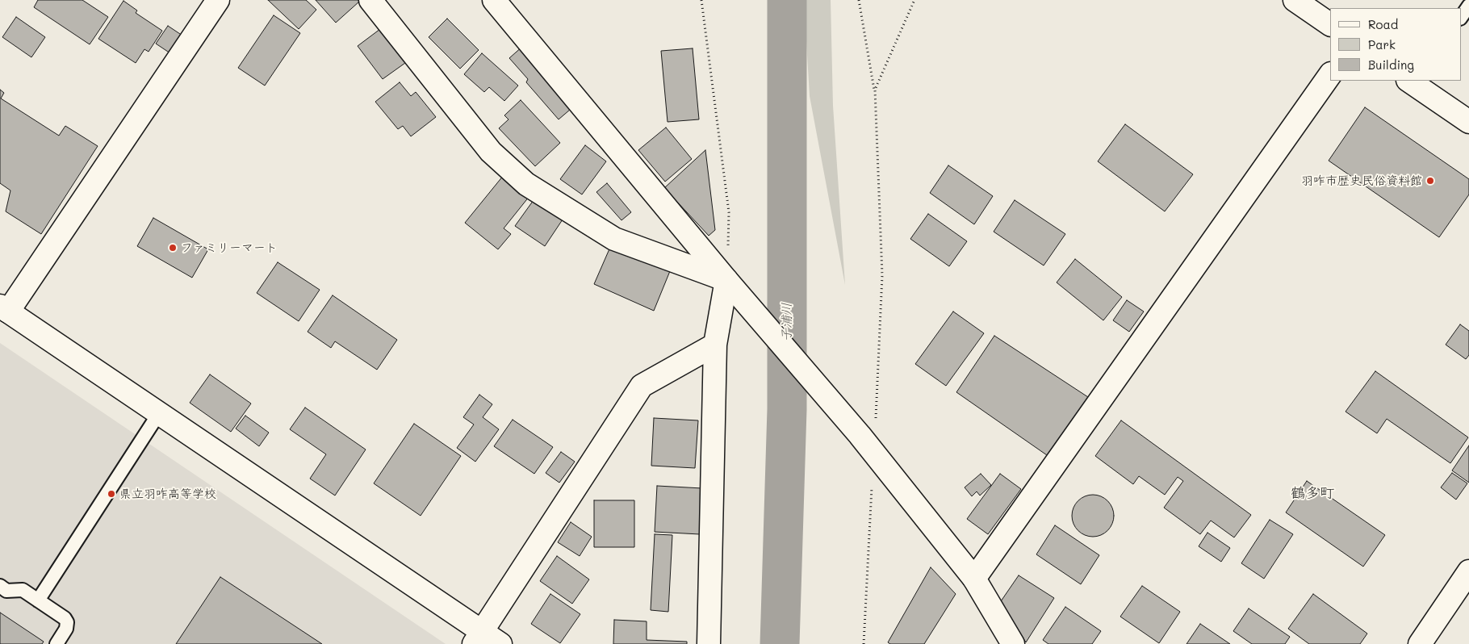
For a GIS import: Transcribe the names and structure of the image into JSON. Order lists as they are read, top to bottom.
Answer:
{
  "districts": ["鶴多町"],
  "water": ["子浦川"],
  "places": ["羽咋市歴史民俗資料館", "ファミリーマート", "県立羽咋高等学校"],
  "legend": ["Road", "Park", "Building"]
}
